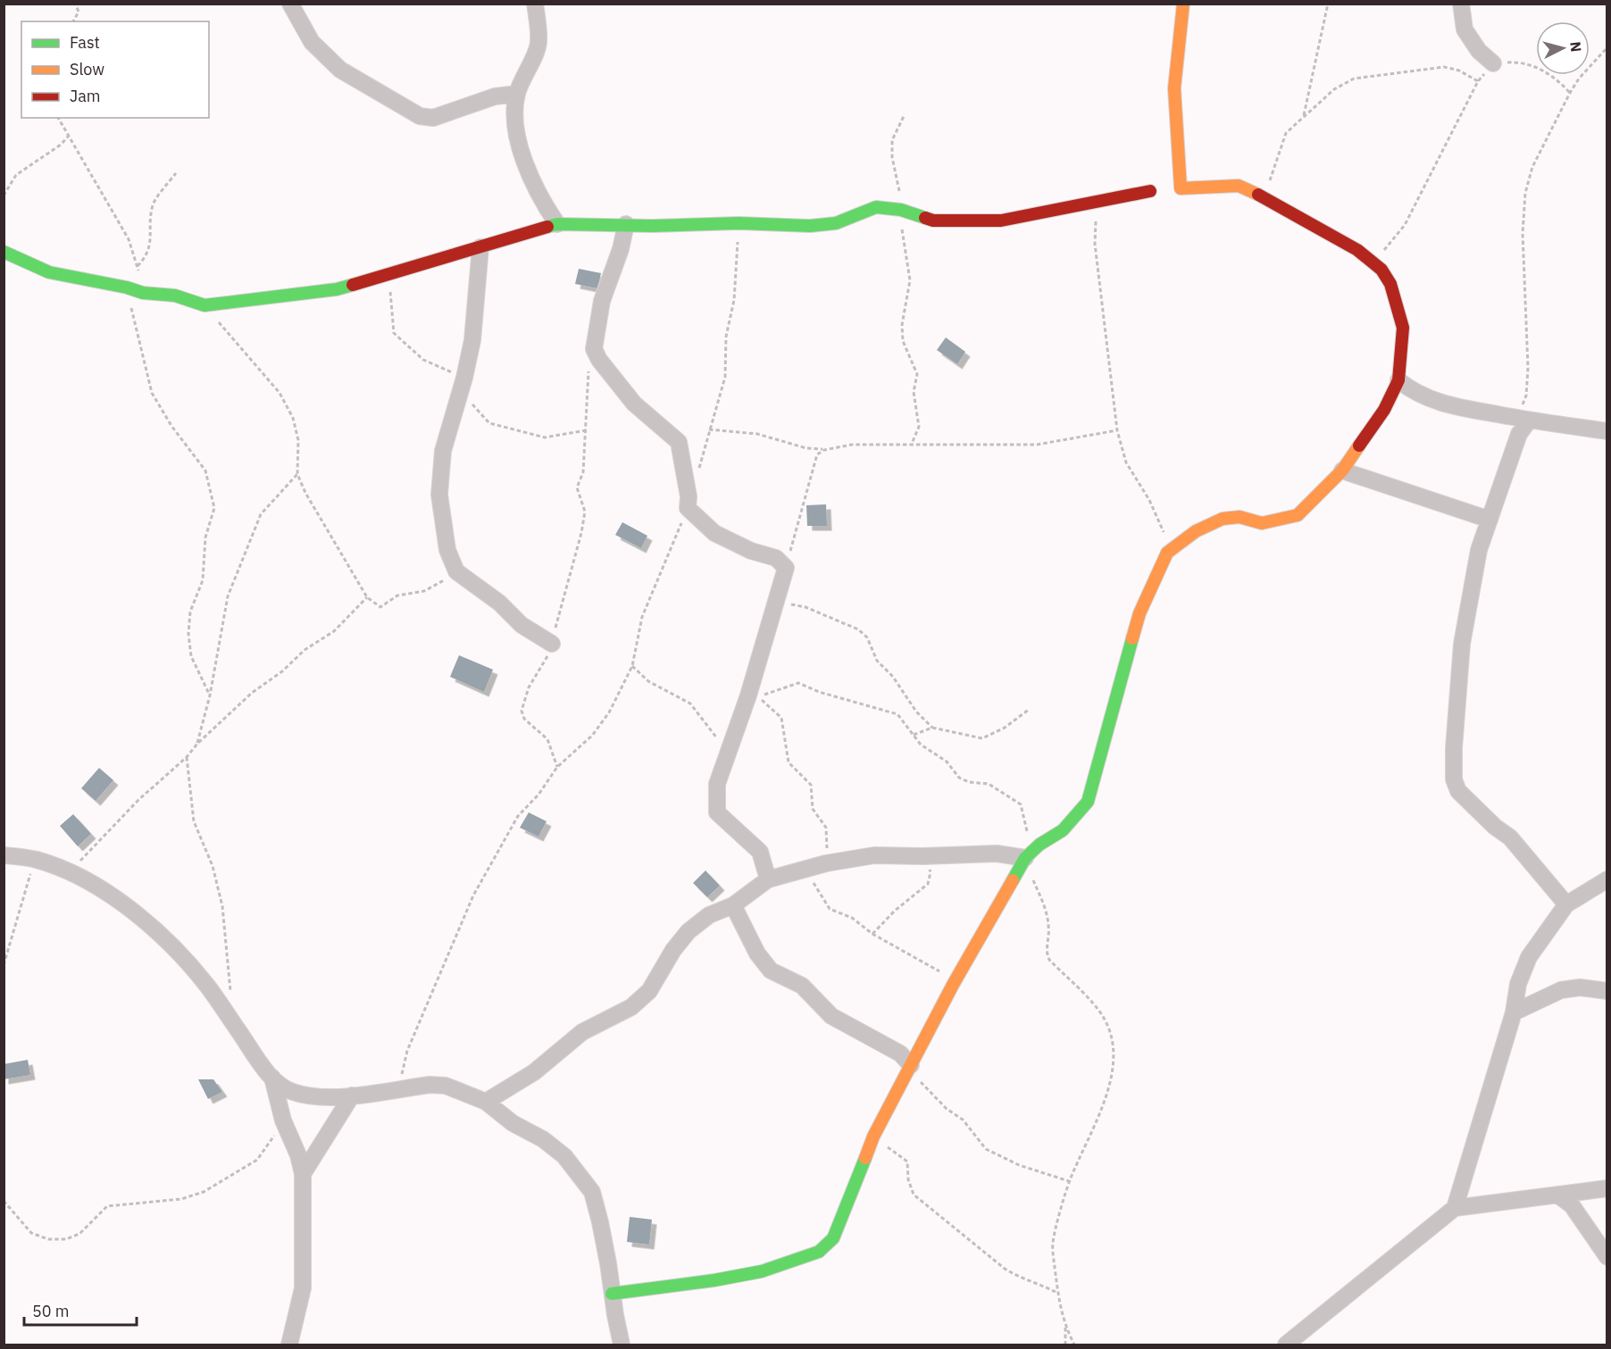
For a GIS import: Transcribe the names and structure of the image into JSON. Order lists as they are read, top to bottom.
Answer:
{
  "legend": ["Fast", "Slow", "Jam"],
  "scale_bar": "50 m",
  "north": "right"
}
